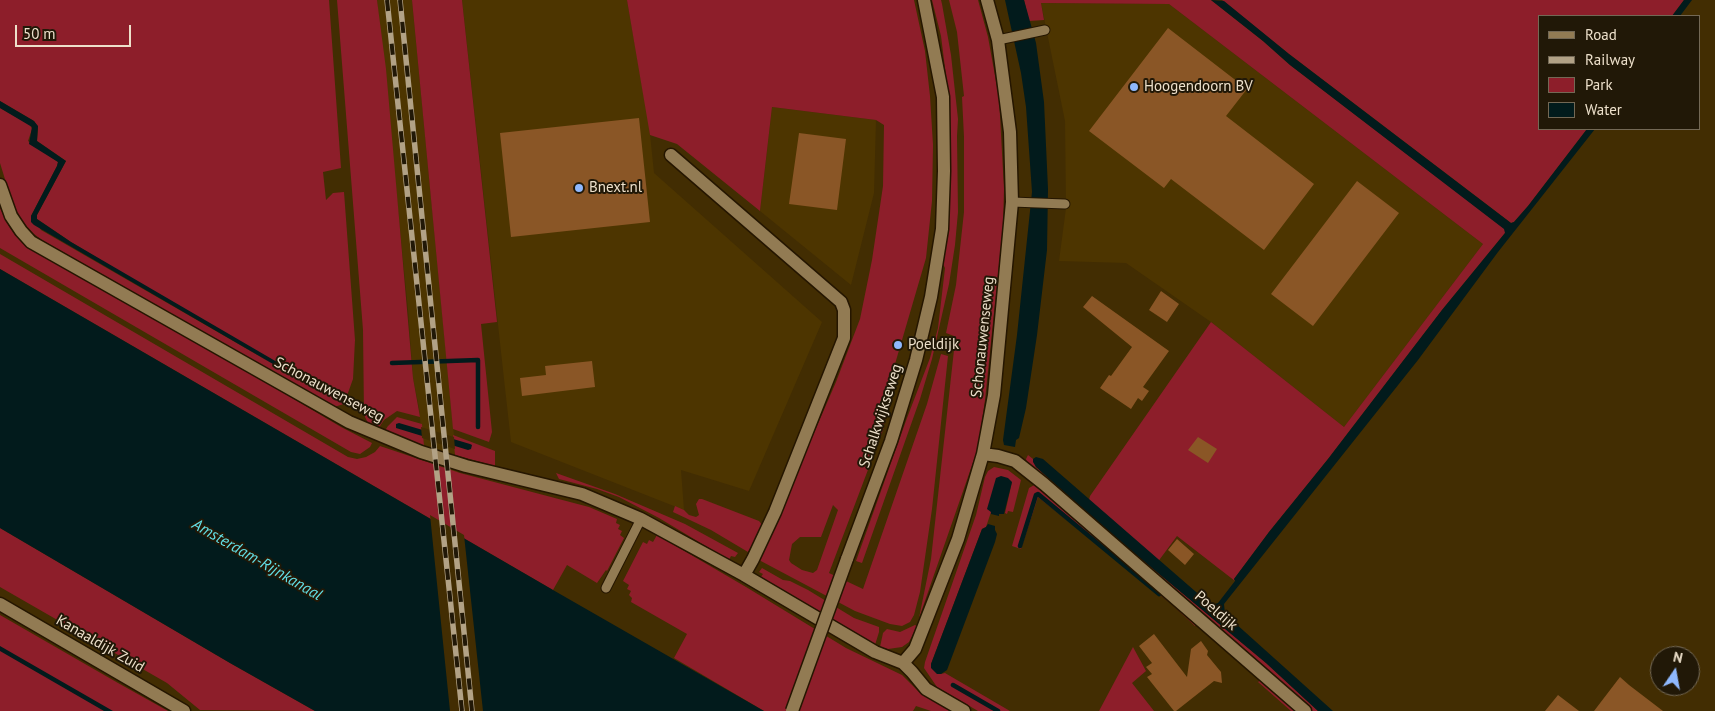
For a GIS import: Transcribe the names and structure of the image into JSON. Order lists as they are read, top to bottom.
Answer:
{
  "streets": {
    "street": [
      "Schonauwenseweg",
      "Schalkwijkseweg",
      "Poeldijk",
      "Kanaaldijk Zuid"
    ]
  },
  "crossings": [
    ["Schonauwenseweg", "Poeldijk"]
  ],
  "water": ["Amsterdam-Rijnkanaal"],
  "places": ["Hoogendoorn BV", "Bnext.nl", "Poeldijk"],
  "legend": [
    "Road",
    "Railway",
    "Park",
    "Water"
  ],
  "scale_bar": "50 m",
  "north": "top"
}
